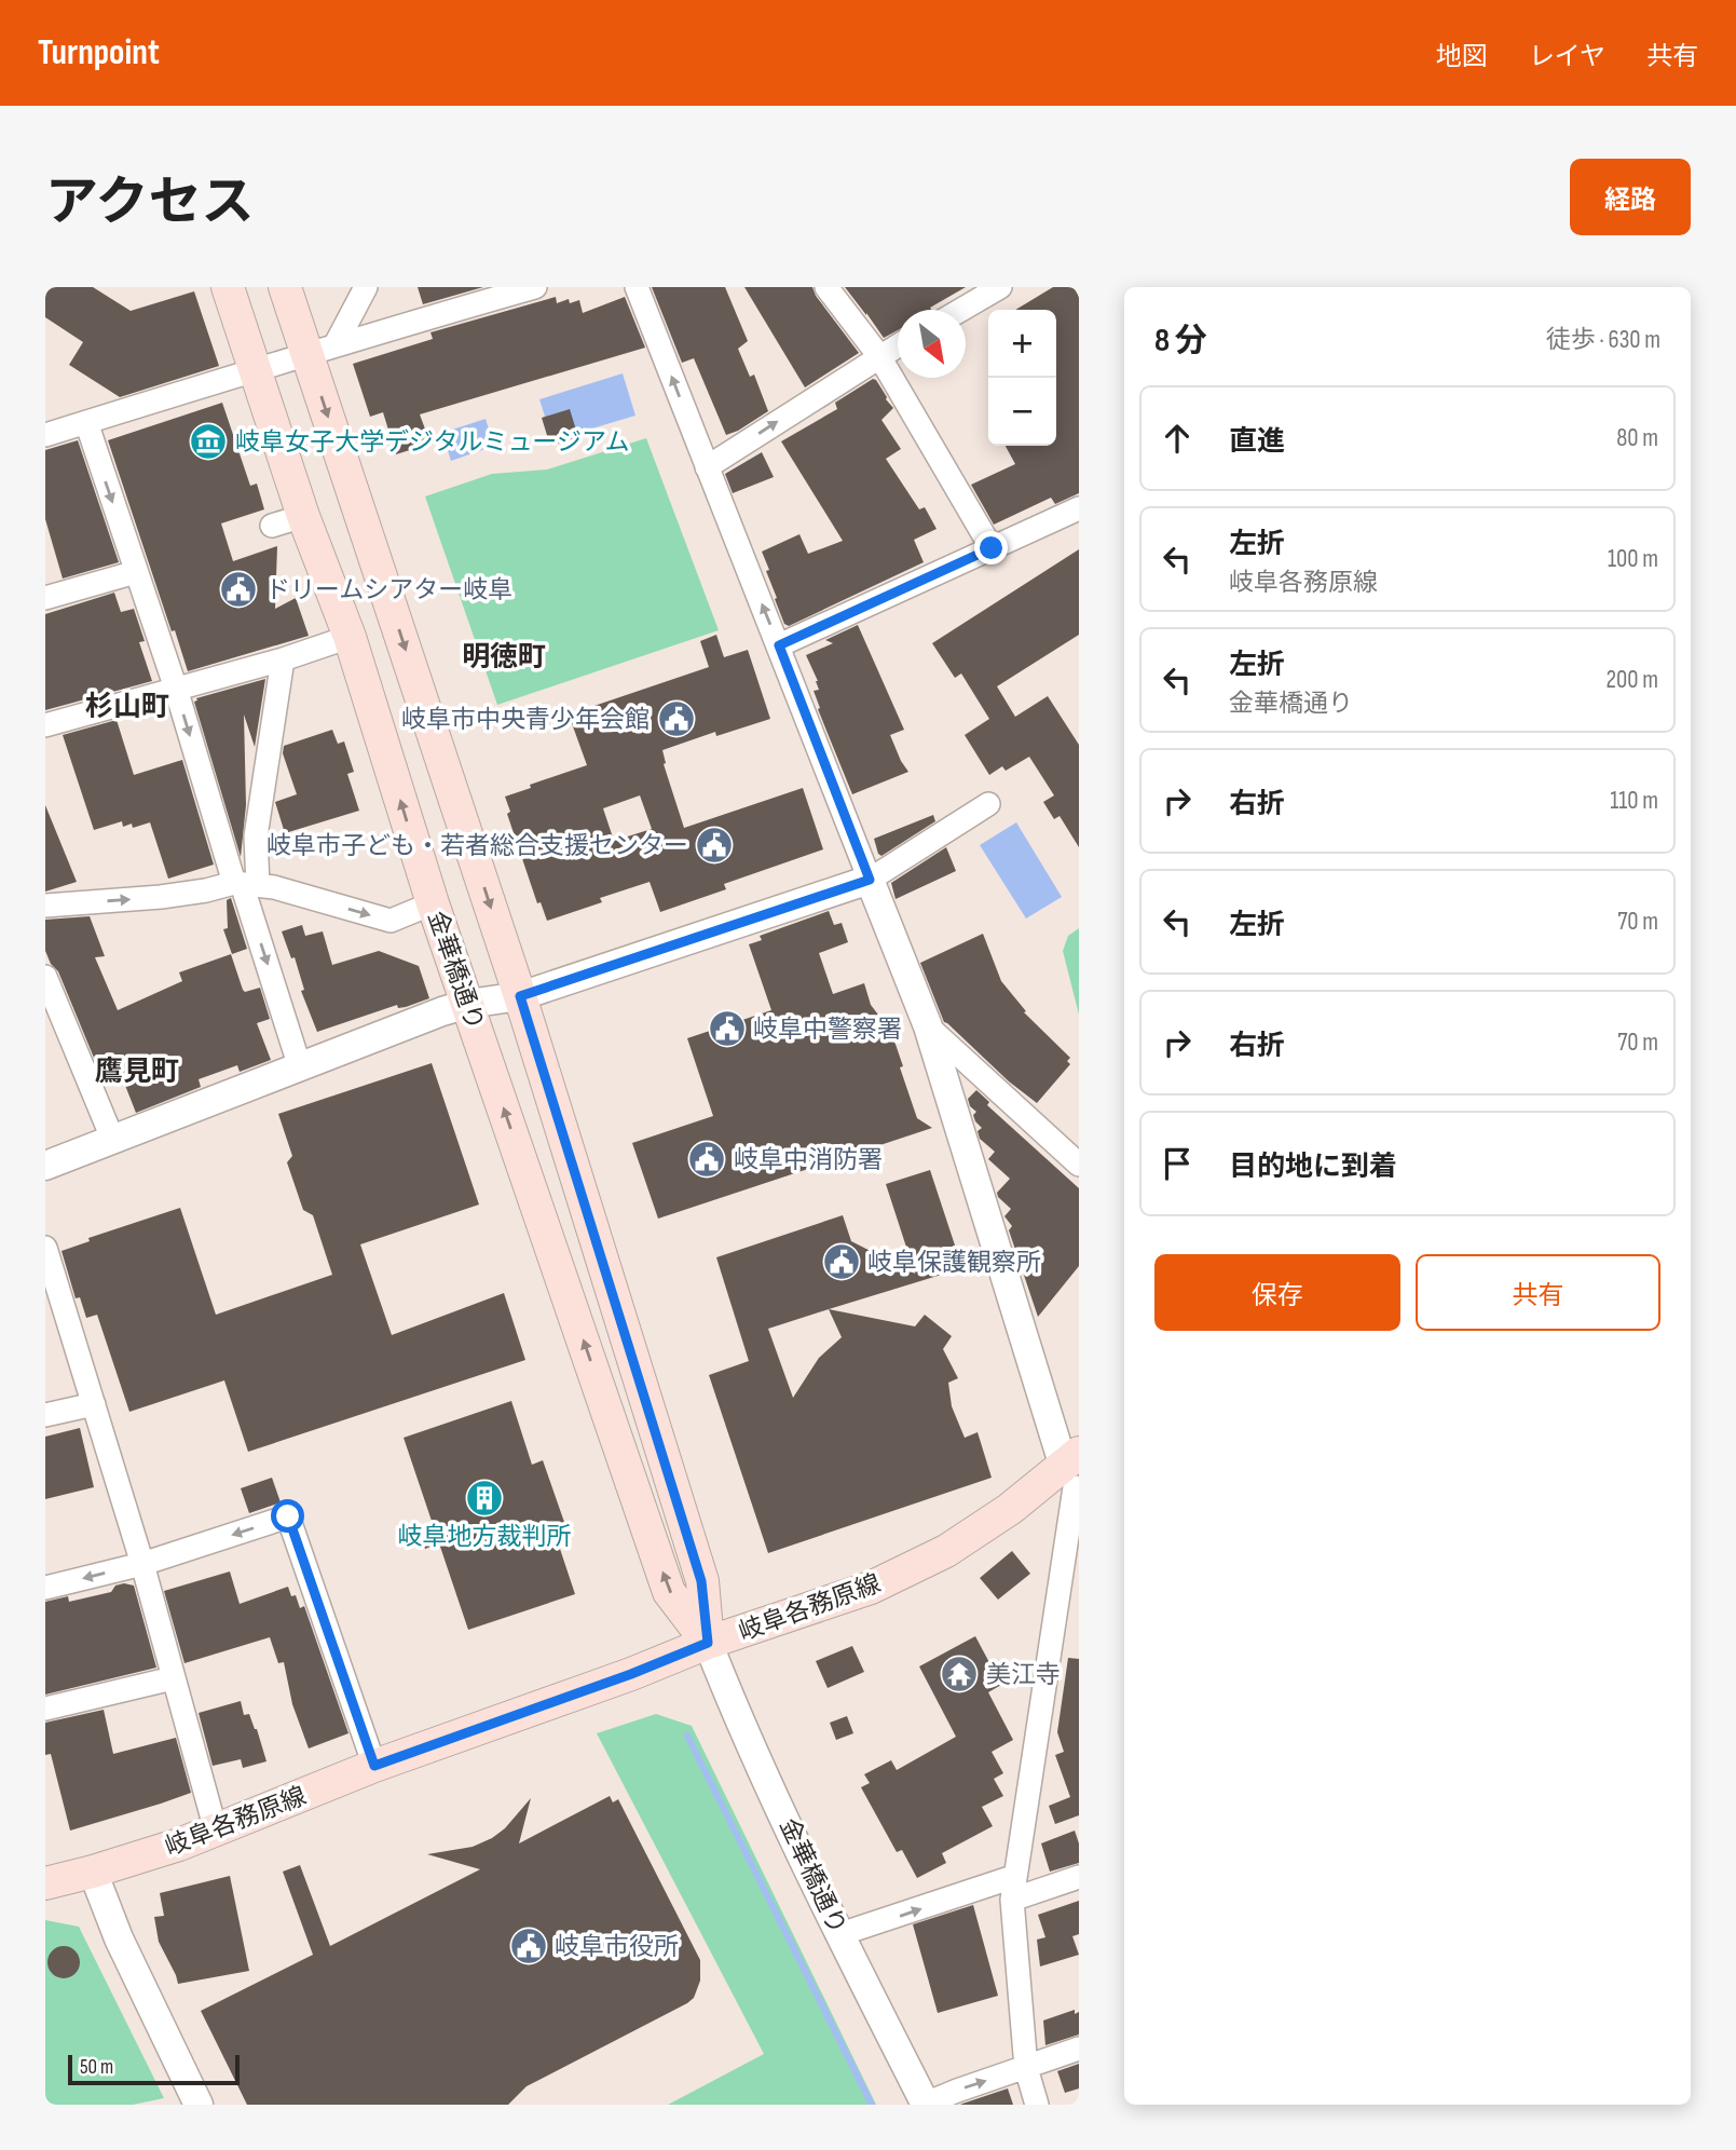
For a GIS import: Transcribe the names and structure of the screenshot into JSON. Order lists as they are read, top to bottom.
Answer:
{
  "streets": {
    "main road": ["金華橋通り", "岐阜各務原線"]
  },
  "crossings": [
    ["金華橋通り", "岐阜各務原線"]
  ],
  "districts": ["明徳町", "杉山町", "鷹見町"],
  "places": {
    "museum": ["岐阜女子大学デジタルミュージアム"],
    "public building": [
      "ドリームシアター岐阜",
      "岐阜市中央青少年会館",
      "岐阜市子ども・若者総合支援センター",
      "岐阜中警察署",
      "岐阜中消防署",
      "岐阜保護観察所",
      "岐阜市役所"
    ],
    "building": ["岐阜地方裁判所"],
    "temple": ["美江寺"]
  },
  "scale_bar": "50 m",
  "north": "bottom right",
  "page": {
    "header": "Turnpoint",
    "nav": ["地図", "レイヤ", "共有"],
    "title": "アクセス",
    "buttons": [
      "経路",
      ["保存", "共有"]
    ],
    "heading": ["8 分", "徒歩 · 630 m"],
    "map_buttons": ["+", "−"],
    "list": [
      ["直進", "80 m"],
      ["左折", "岐阜各務原線", "100 m"],
      ["左折", "金華橋通り", "200 m"],
      ["右折", "110 m"],
      ["左折", "70 m"],
      ["右折", "70 m"],
      "目的地に到着"
    ],
    "scale": "50 m"
  }
}
